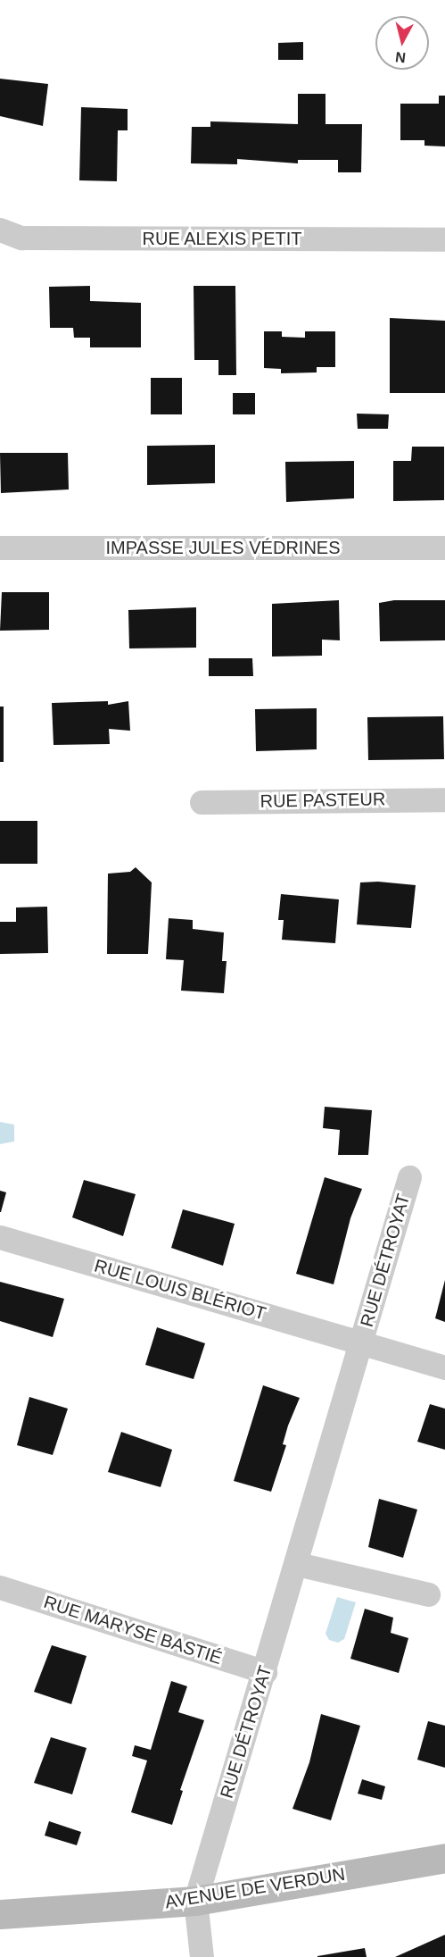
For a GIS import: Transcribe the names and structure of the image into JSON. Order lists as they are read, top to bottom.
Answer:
{
  "streets": {
    "main road": ["AVENUE DE VERDUN"],
    "street": [
      "RUE ALEXIS PETIT",
      "IMPASSE JULES VÉDRINES",
      "RUE PASTEUR",
      "RUE DÉTROYAT",
      "RUE LOUIS BLÉRIOT",
      "RUE MARYSE BASTIÉ"
    ]
  },
  "crossings": [
    ["RUE DÉTROYAT", "RUE LOUIS BLÉRIOT"],
    ["RUE DÉTROYAT", "RUE MARYSE BASTIÉ"],
    ["RUE DÉTROYAT", "AVENUE DE VERDUN"]
  ],
  "north": "bottom"
}
